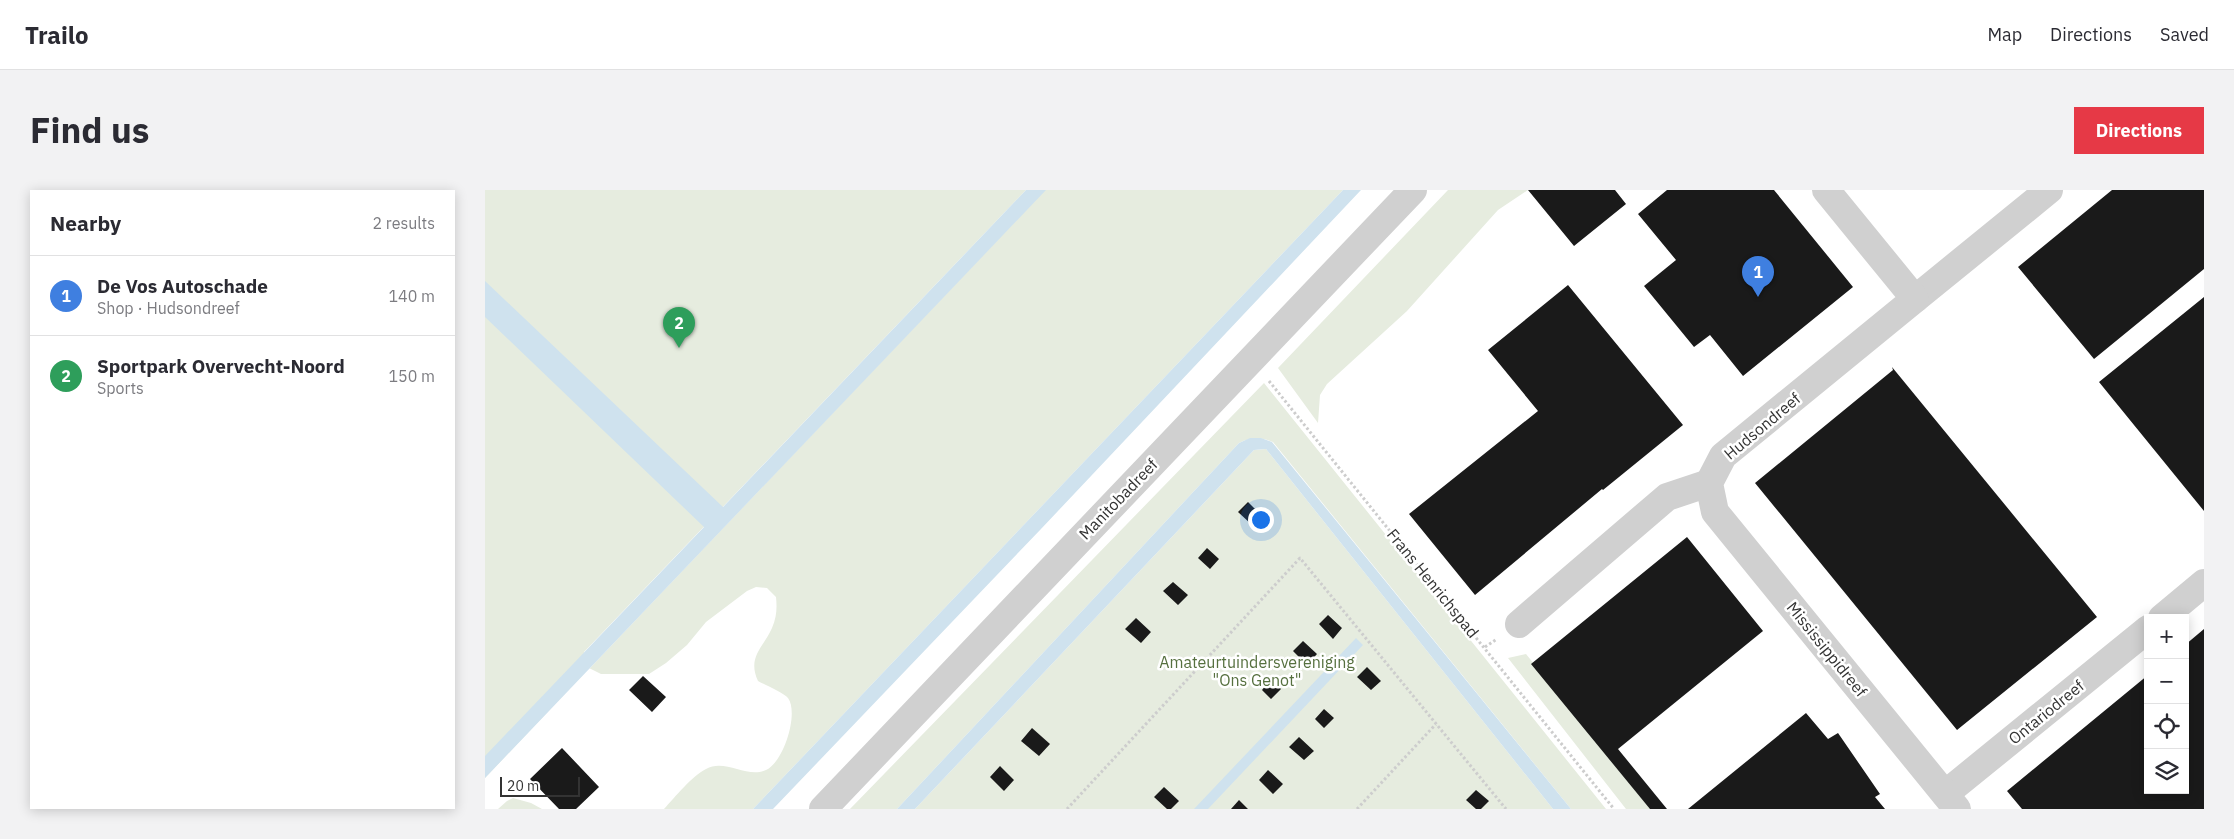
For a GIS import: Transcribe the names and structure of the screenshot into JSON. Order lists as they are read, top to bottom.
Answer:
{
  "streets": {
    "street": [
      "Hudsondreef",
      "Manitobadreef",
      "Mississippidreef",
      "Ontariodreef"
    ],
    "path": ["Frans Henrichspad"]
  },
  "crossings": [
    ["Hudsondreef", "Mississippidreef"],
    ["Manitobadreef", "Frans Henrichspad"],
    ["Mississippidreef", "Ontariodreef"]
  ],
  "parks": ["Amateurtuindersvereniging \"Ons Genot\""],
  "scale_bar": "20 m",
  "page": {
    "header": "Trailo",
    "nav": ["Map", "Directions", "Saved"],
    "title": "Find us",
    "buttons": "Directions",
    "heading": ["Nearby", "2 results"],
    "list": [
      {
        "mark": "1",
        "name": "De Vos Autoschade",
        "note": "Shop · Hudsondreef",
        "value": "140 m"
      },
      {
        "mark": "2",
        "name": "Sportpark Overvecht-Noord",
        "note": "Sports",
        "value": "150 m"
      }
    ],
    "pins": ["1", "2"],
    "map_buttons": ["+", "−"],
    "scale": "20 m"
  }
}
